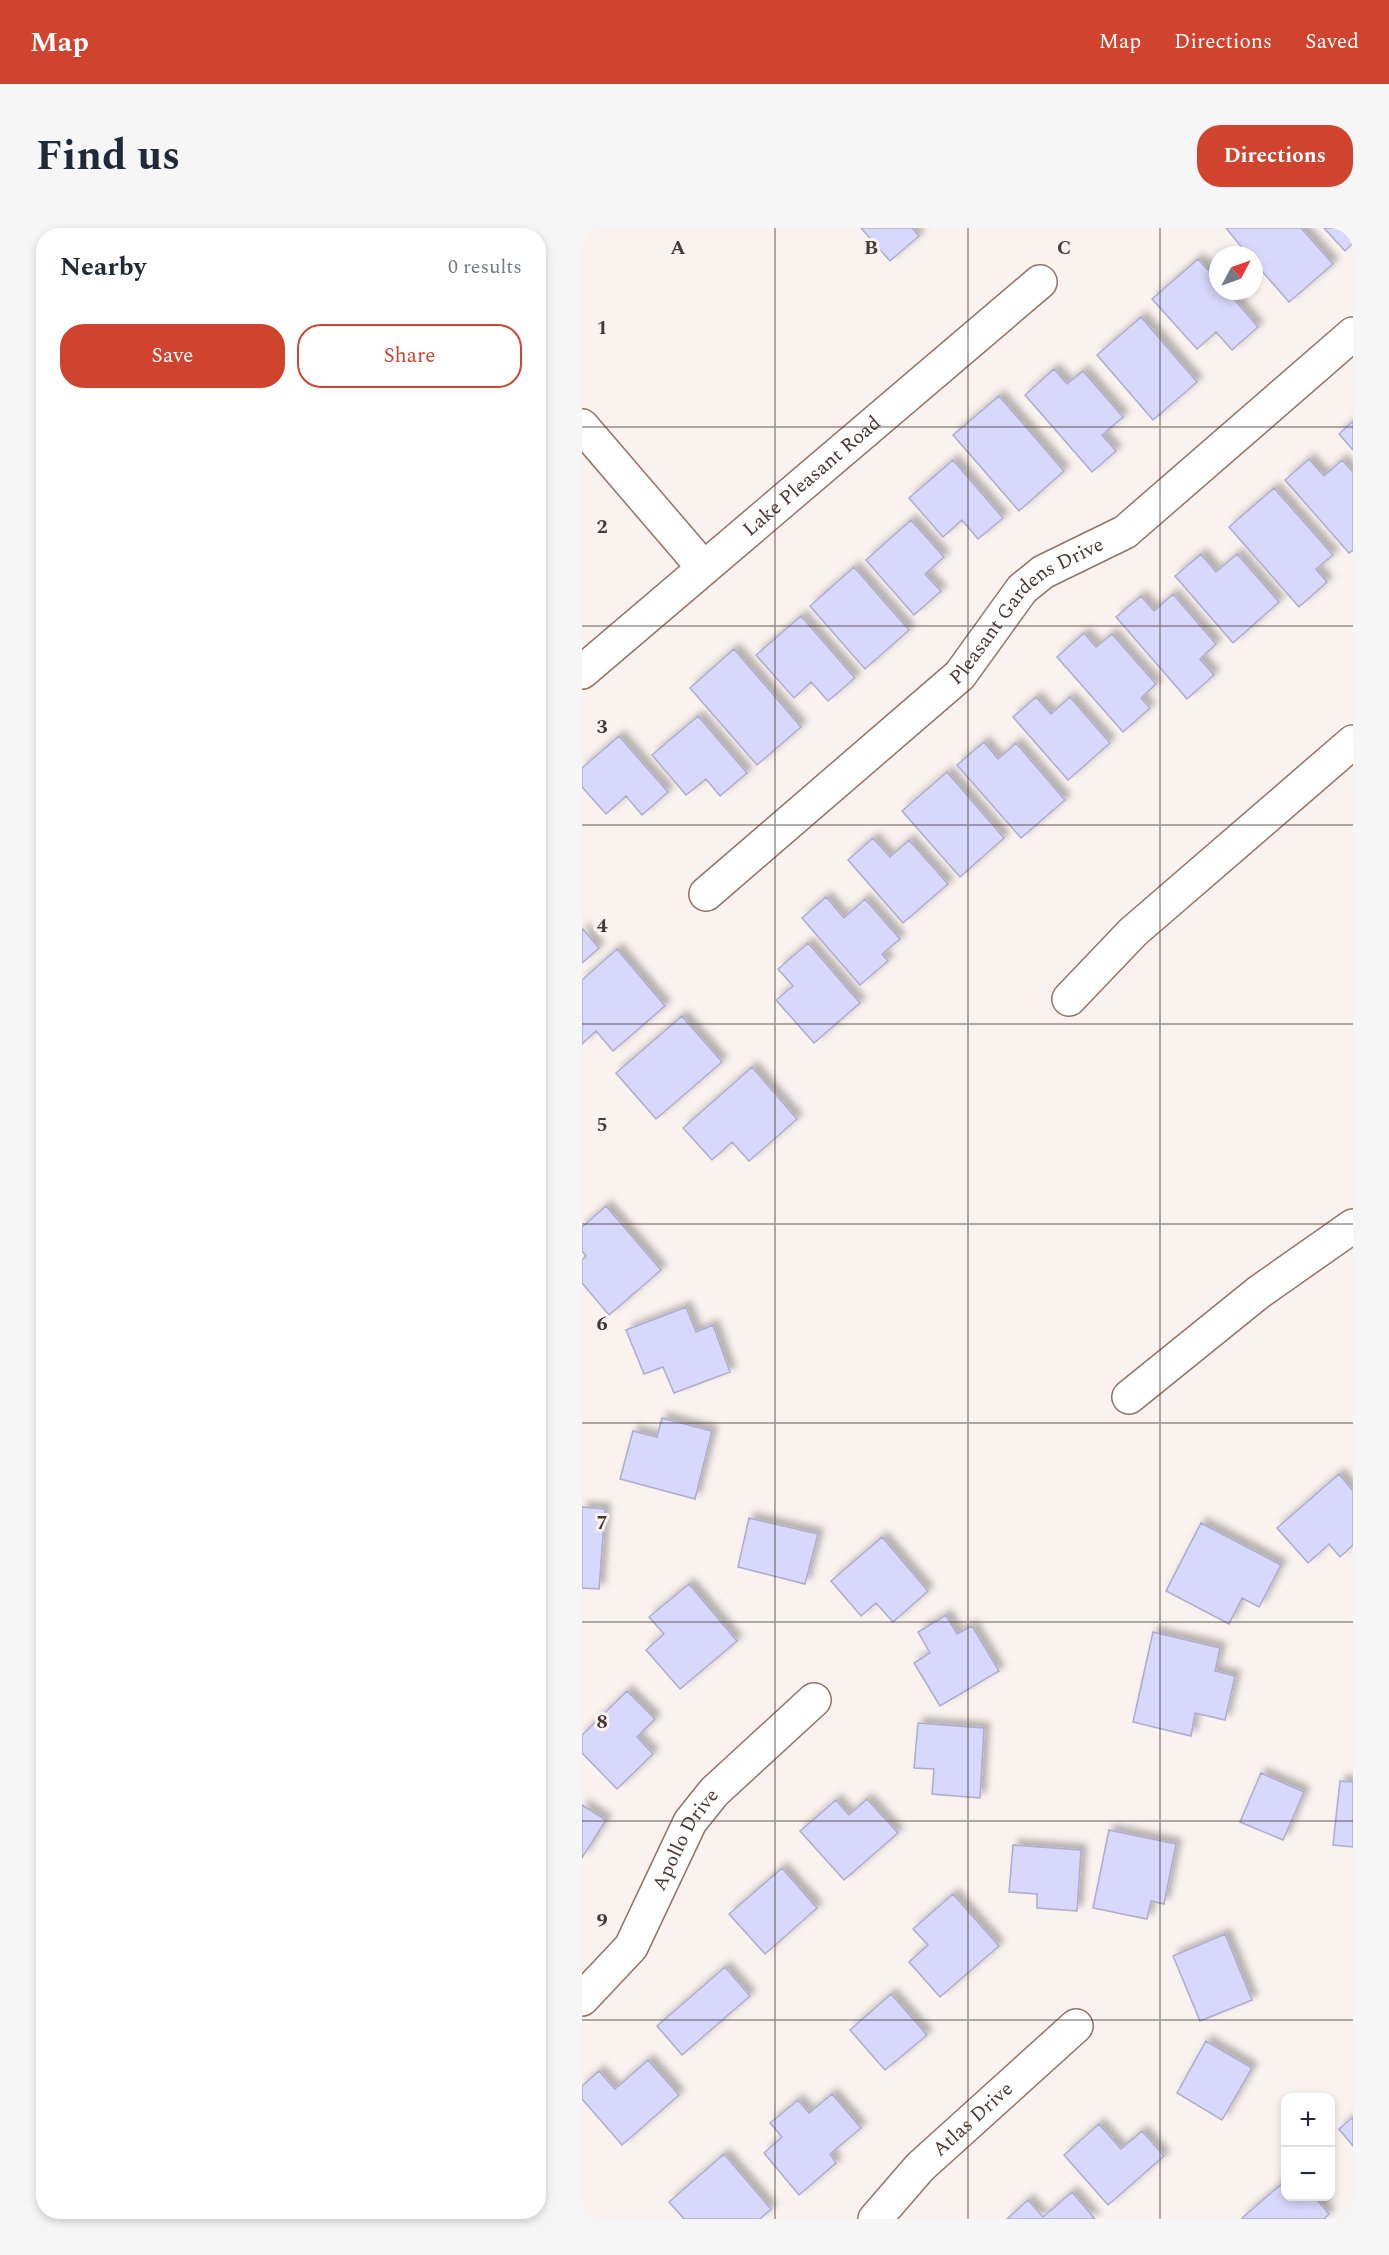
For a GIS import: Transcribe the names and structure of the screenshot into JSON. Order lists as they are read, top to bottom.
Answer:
{
  "streets": {
    "street": [
      "Lake Pleasant Road",
      "Pleasant Gardens Drive",
      "Apollo Drive",
      "Atlas Drive"
    ]
  },
  "north": "top right",
  "page": {
    "header": "Map",
    "nav": ["Map", "Directions", "Saved"],
    "title": "Find us",
    "buttons": [
      "Directions",
      ["Save", "Share"]
    ],
    "heading": ["Nearby", "0 results"],
    "map_buttons": ["+", "−"]
  },
  "grid": {
    "columns": ["A", "B", "C"],
    "rows": [
      "1",
      "2",
      "3",
      "4",
      "5",
      "6",
      "7",
      "8",
      "9"
    ]
  }
}
